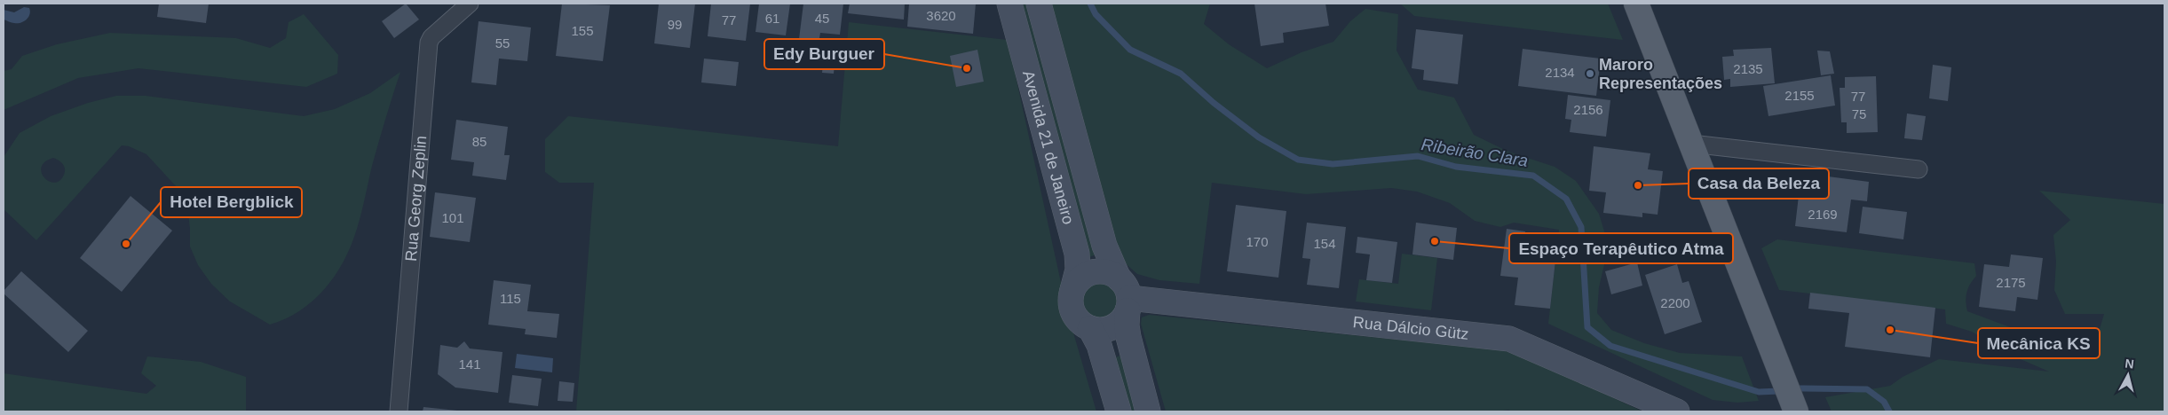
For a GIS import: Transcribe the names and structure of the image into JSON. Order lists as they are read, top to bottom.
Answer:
{
  "streets": {
    "main road": ["Avenida 21 de Janeiro", "Rua Dálcio Gütz"],
    "street": ["Rua Georg Zeplin"]
  },
  "crossings": [
    ["Avenida 21 de Janeiro", "Rua Dálcio Gütz"]
  ],
  "water": ["Ribeirão Clara"],
  "places": [
    "Edy Burguer",
    "Maroro Representações",
    "Casa da Beleza",
    "Espaço Terapêutico Atma",
    "Hotel Bergblick",
    "Mecânica KS"
  ],
  "house_numbers": [
    "3620",
    "61",
    "45",
    "77",
    "99",
    "155",
    "55",
    "2135",
    "2134",
    "2155",
    "77",
    "2156",
    "75",
    "85",
    "2169",
    "101",
    "170",
    "154",
    "2175",
    "115",
    "2200",
    "141"
  ],
  "north": "top"
}
